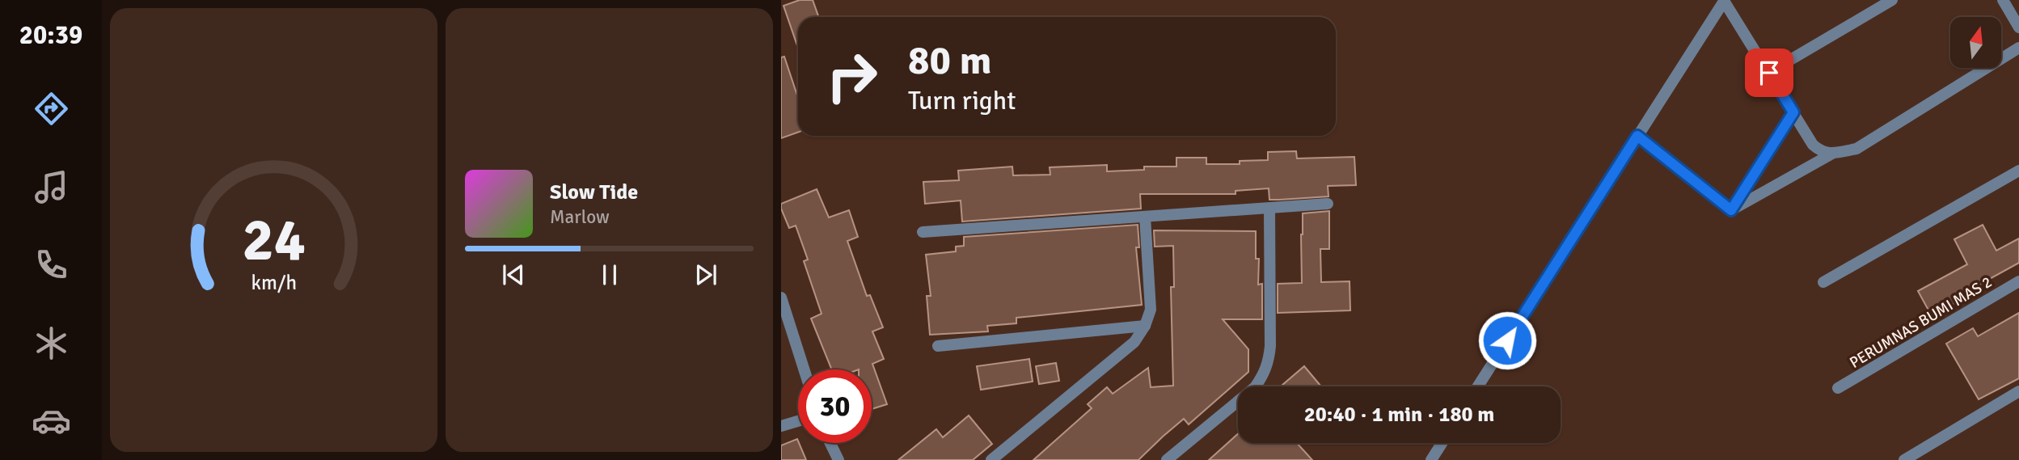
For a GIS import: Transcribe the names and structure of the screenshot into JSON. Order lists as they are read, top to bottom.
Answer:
{
  "streets": {
    "street": ["PERUMNAS BUMI MAS 2"]
  },
  "north": "top",
  "page": {
    "tabs": "20:39",
    "turn": ["80 m", "Turn right"],
    "song": ["Slow Tide", "Marlow"],
    "limit": "30",
    "trip": "20:40 · 1 min · 180 m",
    "gauge": ["24", "km/h"]
  }
}
